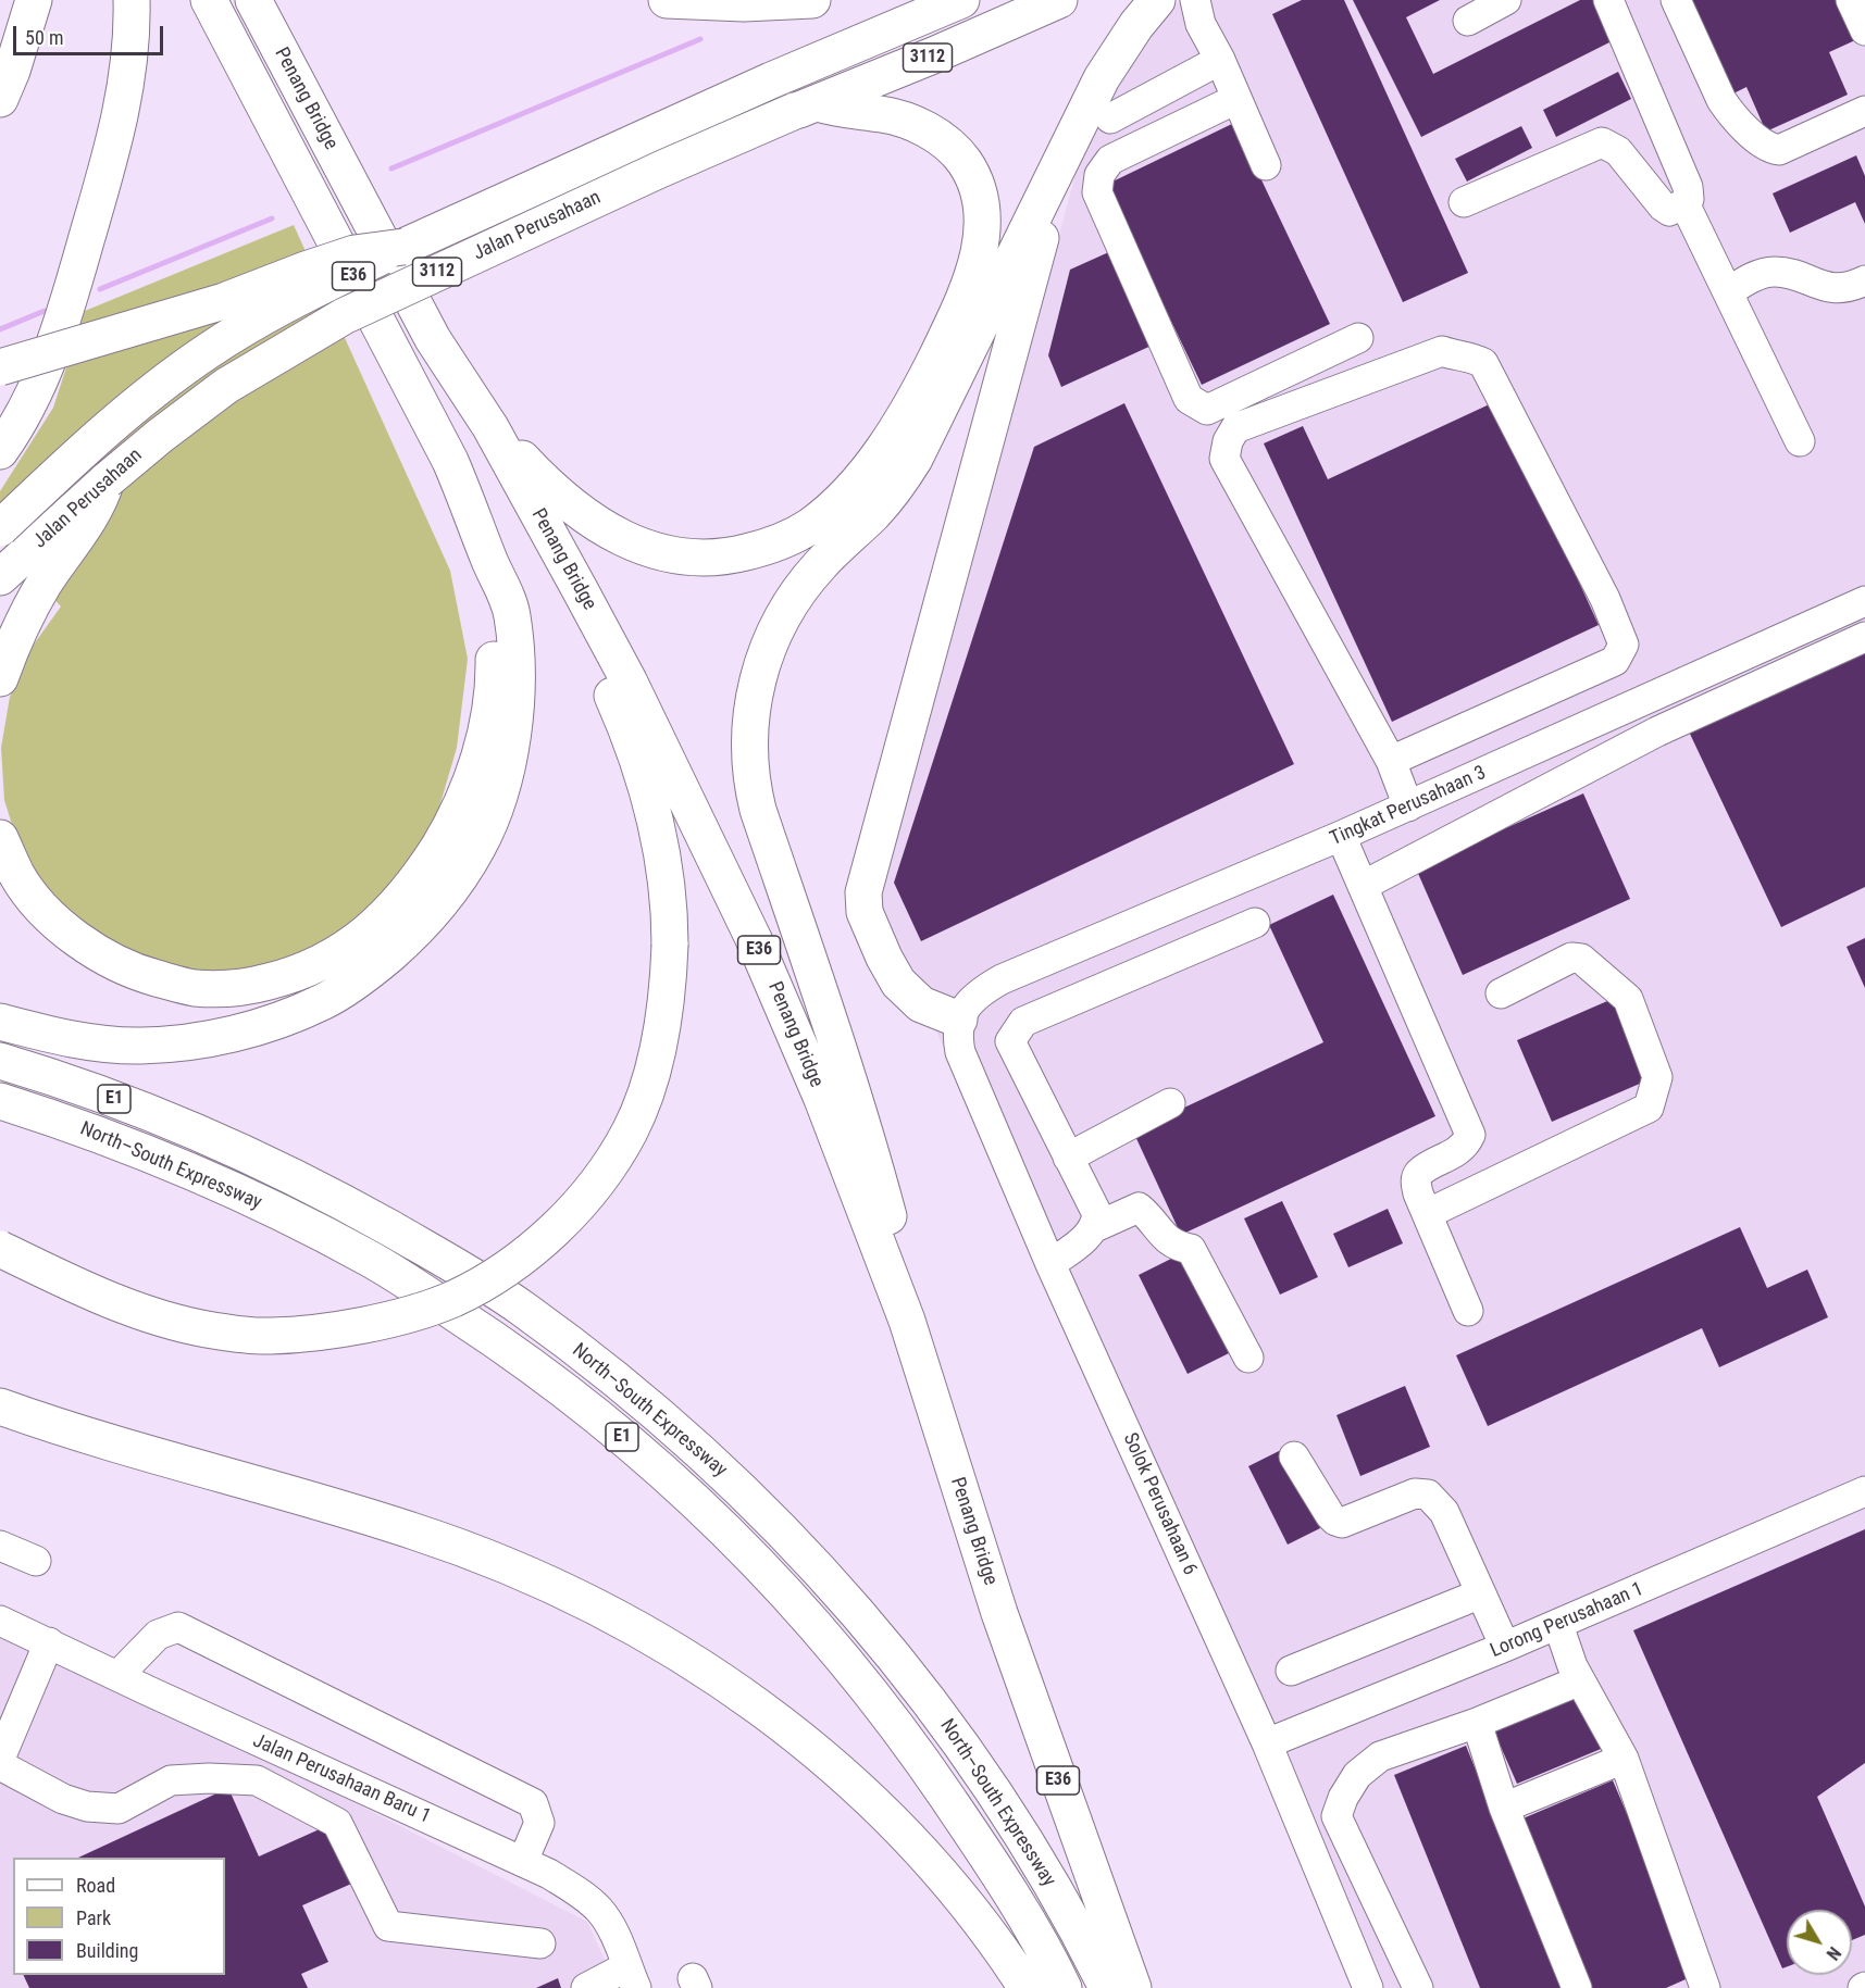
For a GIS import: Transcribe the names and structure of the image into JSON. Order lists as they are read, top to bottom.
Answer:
{
  "streets": {
    "main road": [
      "3112",
      "Penang Bridge",
      "Jalan Perusahaan",
      "E36",
      "E1",
      "North–South Expressway"
    ],
    "street": [
      "Tingkat Perusahaan 3",
      "Solok Perusahaan 6",
      "Lorong Perusahaan 1",
      "Jalan Perusahaan Baru 1"
    ]
  },
  "crossings": [
    ["Tingkat Perusahaan 3", "Solok Perusahaan 6"],
    ["Solok Perusahaan 6", "Lorong Perusahaan 1"]
  ],
  "legend": ["Road", "Park", "Building"],
  "scale_bar": "50 m",
  "north": "bottom right"
}
